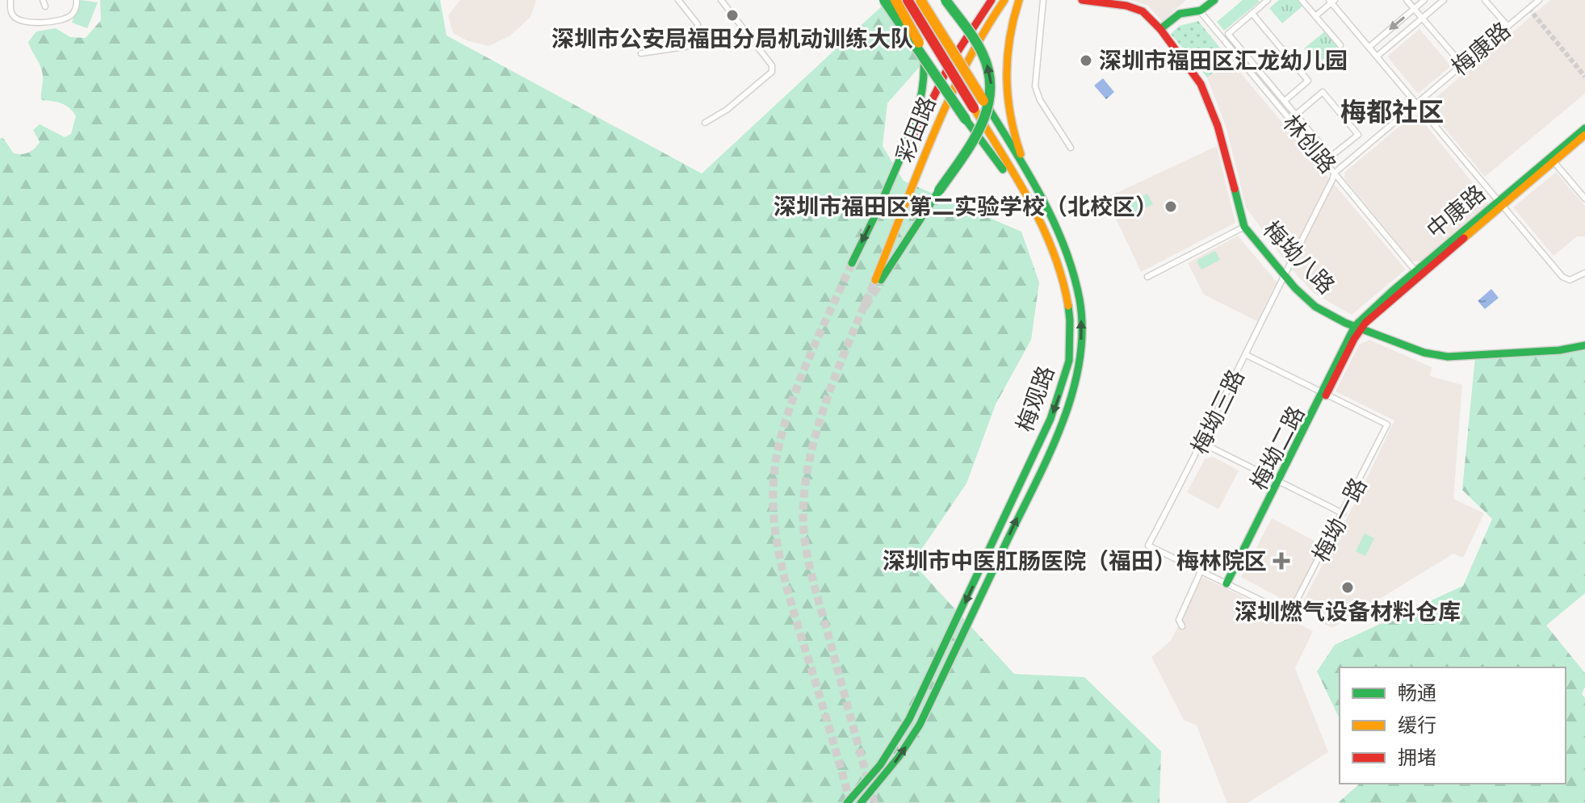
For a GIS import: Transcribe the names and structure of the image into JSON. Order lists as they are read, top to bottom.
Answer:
{
  "streets": {
    "main road": [
      "彩田路",
      "中康路",
      "梅坳八路",
      "梅观路",
      "梅坳二路"
    ],
    "street": [
      "梅康路",
      "林创路",
      "梅坳三路",
      "梅坳一路"
    ]
  },
  "crossings": [
    ["梅康路", "林创路"],
    ["梅康路", "梅坳三路"],
    ["林创路", "中康路"],
    ["林创路", "梅坳三路"],
    ["中康路", "梅坳八路"],
    ["中康路", "梅坳二路"],
    ["梅坳八路", "梅坳三路"],
    ["梅坳八路", "梅坳二路"],
    ["梅坳二路", "梅坳一路"]
  ],
  "districts": ["梅都社区"],
  "places": {
    "other": [
      "深圳市公安局福田分局机动训练大队",
      "深圳市福田区汇龙幼儿园",
      "深圳市福田区第二实验学校（北校区）",
      "深圳燃气设备材料仓库"
    ],
    "health": ["深圳市中医肛肠医院（福田）梅林院区"]
  },
  "legend": ["畅通", "缓行", "拥堵"]
}
